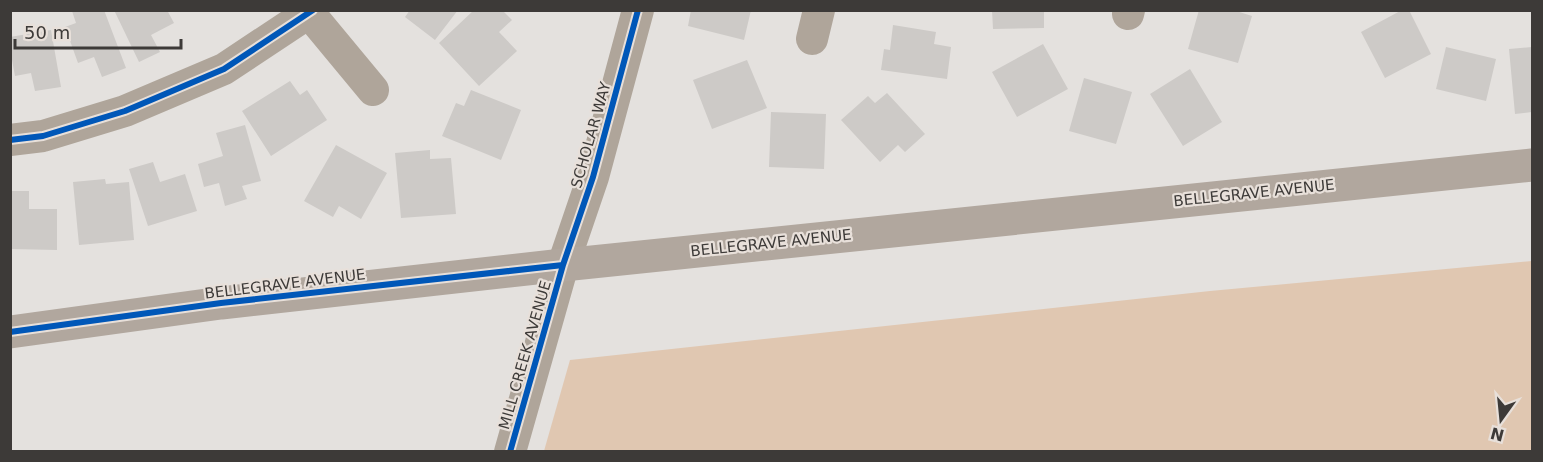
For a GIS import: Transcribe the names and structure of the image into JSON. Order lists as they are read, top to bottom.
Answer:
{
  "streets": {
    "main road": ["BELLEGRAVE AVENUE"],
    "street": ["SCHOLAR WAY", "MILL CREEK AVENUE"]
  },
  "crossings": [
    ["SCHOLAR WAY", "BELLEGRAVE AVENUE"],
    ["SCHOLAR WAY", "MILL CREEK AVENUE"],
    ["BELLEGRAVE AVENUE", "MILL CREEK AVENUE"]
  ],
  "scale_bar": "50 m",
  "north": "bottom"
}
